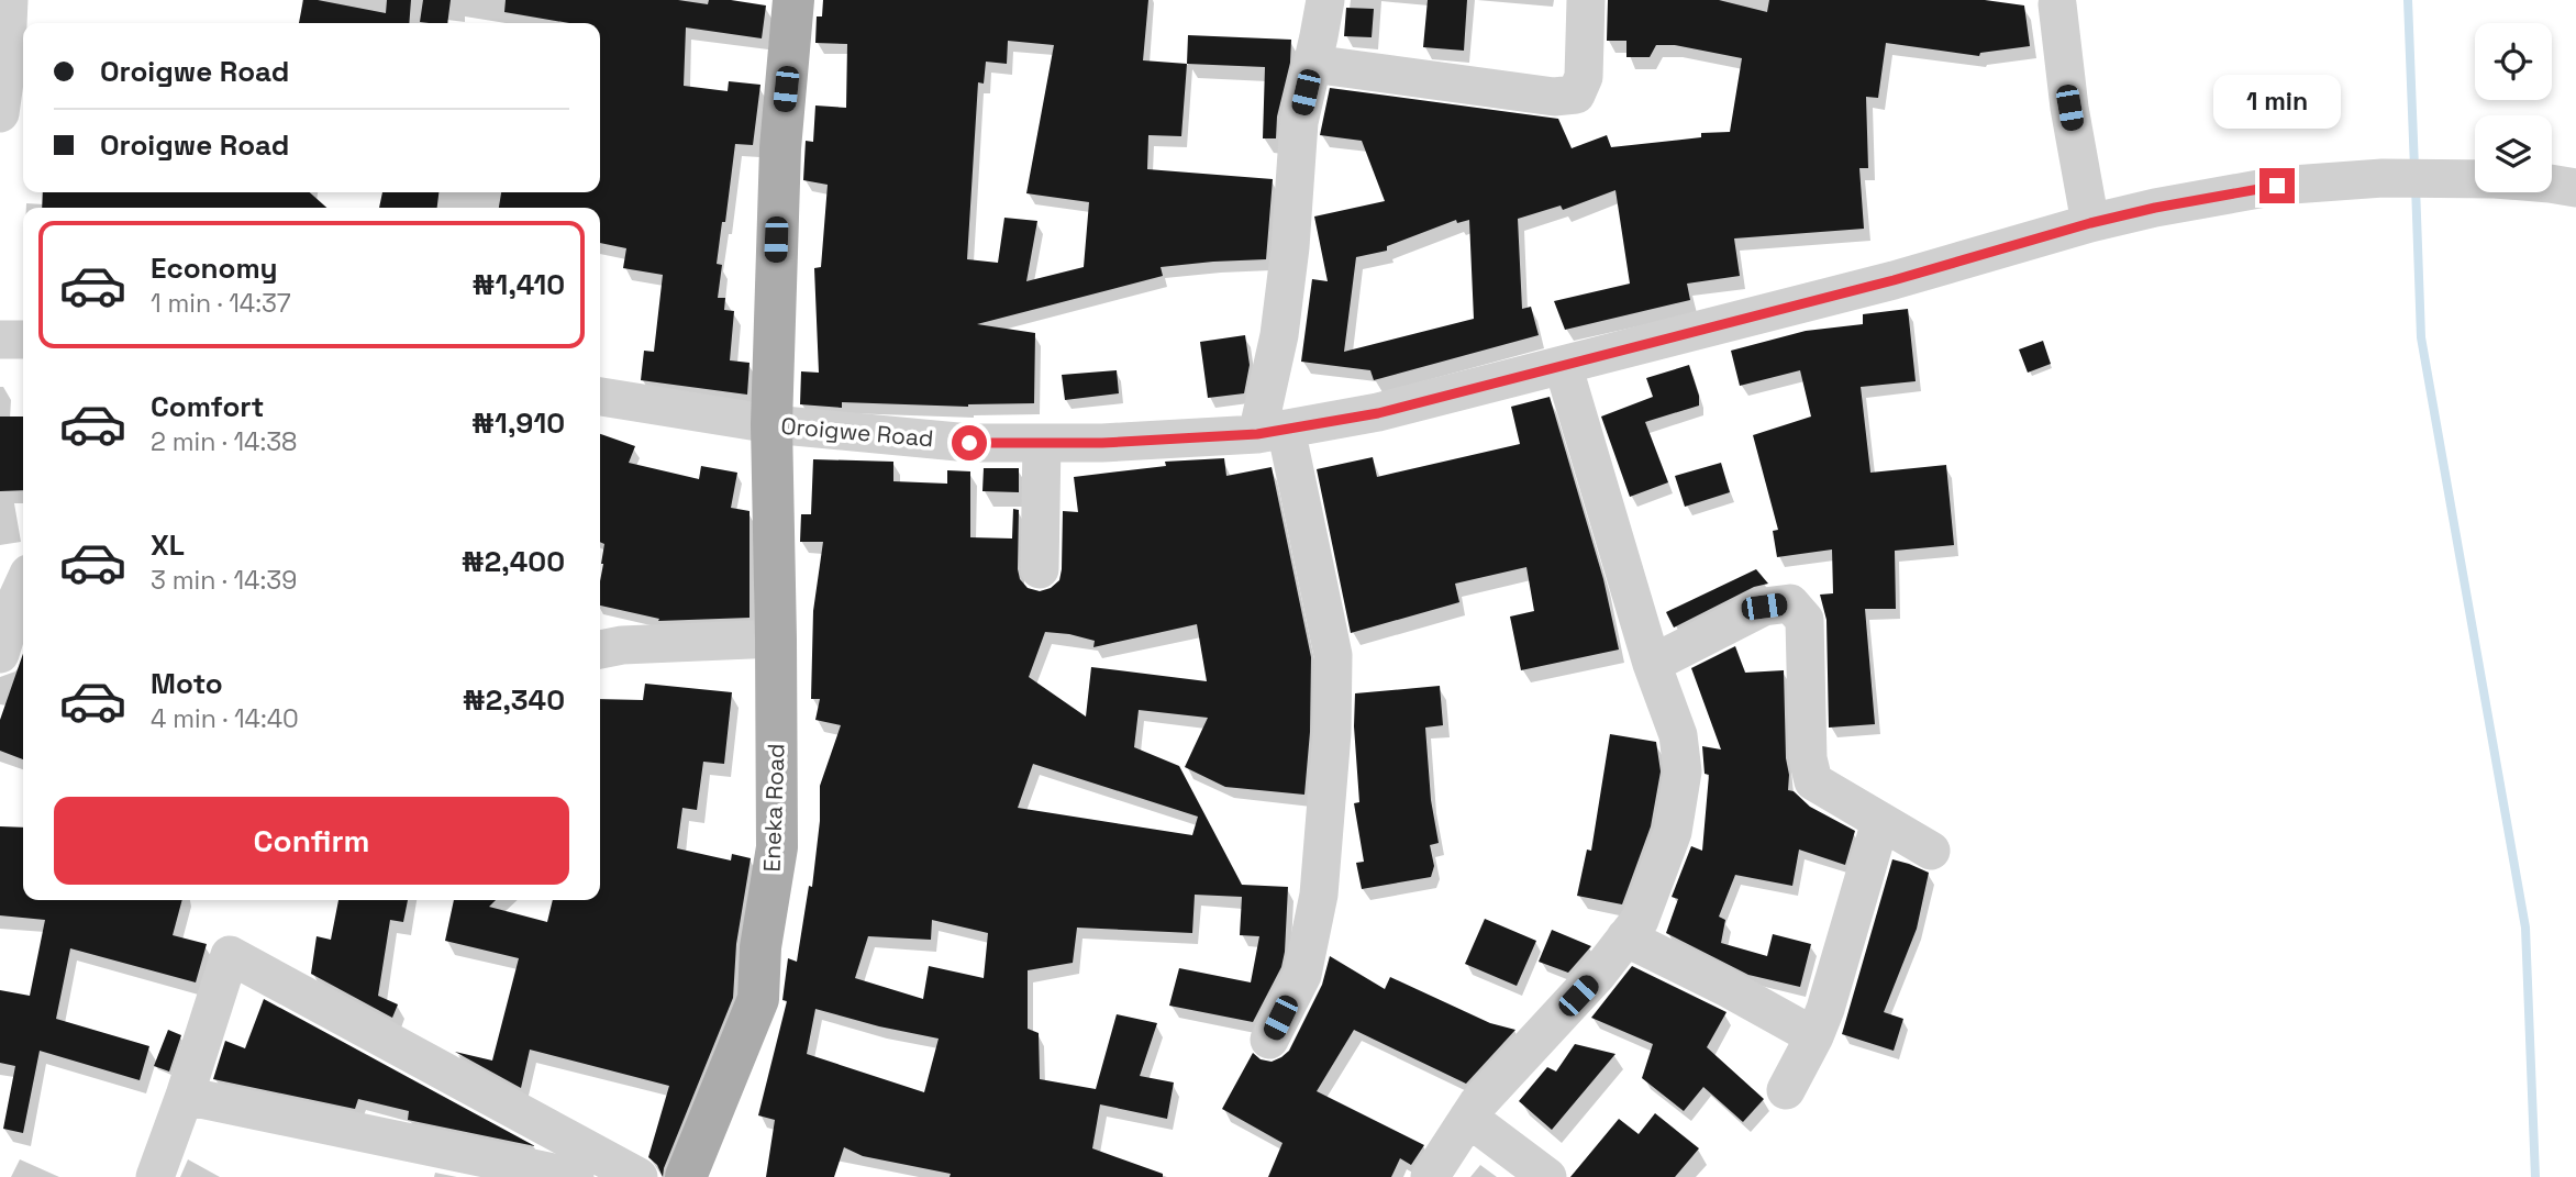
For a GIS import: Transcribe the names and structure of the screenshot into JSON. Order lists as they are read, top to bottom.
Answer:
{
  "streets": {
    "main road": ["Eneka Road"],
    "street": ["Oroigwe Road"]
  },
  "crossings": [
    ["Oroigwe Road", "Eneka Road"]
  ],
  "page": {
    "banner": ["Oroigwe Road", "Oroigwe Road"],
    "bubble": "1 min",
    "list": [
      {
        "name": "Economy",
        "note": "1 min · 14:37",
        "value": "₦1,410"
      },
      {
        "name": "Comfort",
        "note": "2 min · 14:38",
        "value": "₦1,910"
      },
      {
        "name": "XL",
        "note": "3 min · 14:39",
        "value": "₦2,400"
      },
      {
        "name": "Moto",
        "note": "4 min · 14:40",
        "value": "₦2,340"
      }
    ],
    "buttons": "Confirm"
  }
}
